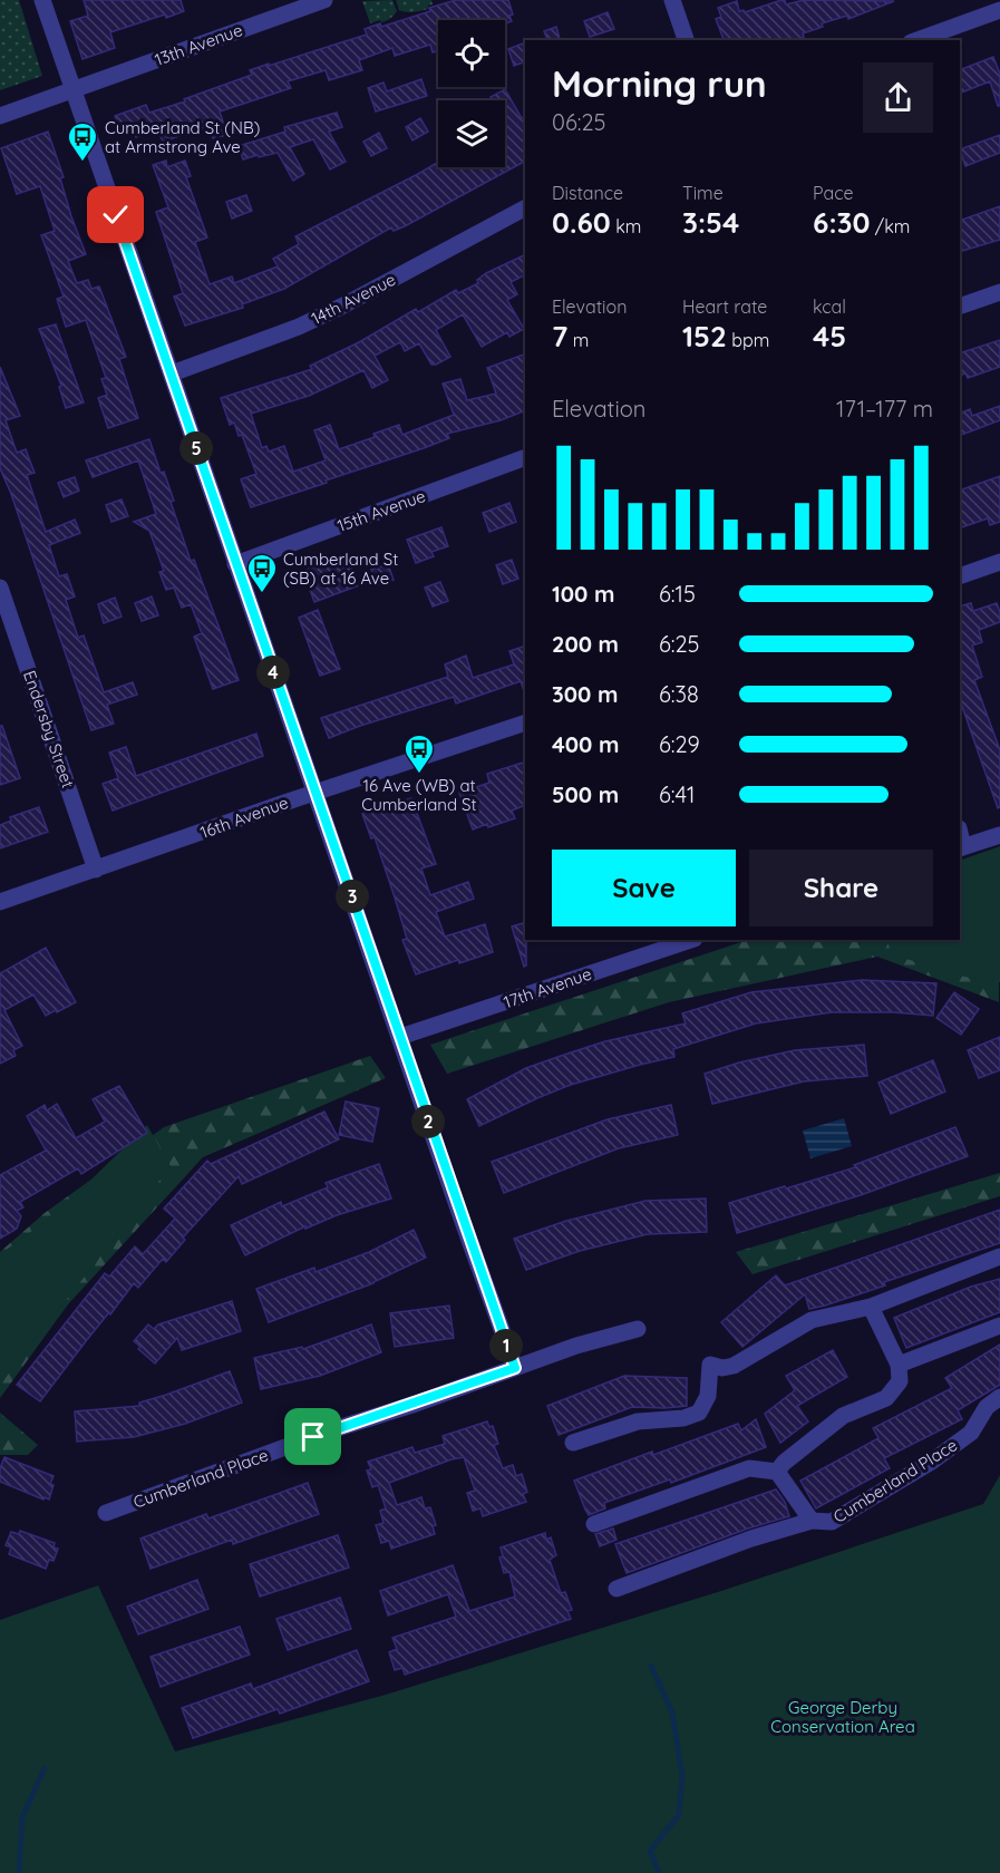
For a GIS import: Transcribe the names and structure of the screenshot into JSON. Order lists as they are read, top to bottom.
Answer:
{
  "streets": {
    "street": [
      "13th Avenue",
      "14th Avenue",
      "15th Avenue",
      "Endersby Street",
      "16th Avenue",
      "17th Avenue",
      "Cumberland Place"
    ]
  },
  "crossings": [
    ["Endersby Street", "16th Avenue"]
  ],
  "parks": ["George Derby Conservation Area"],
  "places": {
    "bus stop": ["Cumberland St (NB) at Armstrong Ave", "Cumberland St (SB) at 16 Ave", "16 Ave (WB) at Cumberland St"]
  },
  "page": {
    "heading": ["Morning run", "06:25"],
    "stats": [
      ["Distance", "0.60 km"],
      ["Time", "3:54"],
      ["Pace", "6:30 /km"],
      ["Elevation", "7 m"],
      ["Heart rate", "152 bpm"],
      ["kcal", "45"]
    ],
    "chart": ["Elevation", "171–177 m"],
    "pins": [
      "5",
      "4",
      "3",
      "2",
      "1"
    ],
    "list": [
      {
        "name": "100 m",
        "note": "6:15"
      },
      {
        "name": "200 m",
        "note": "6:25"
      },
      {
        "name": "300 m",
        "note": "6:38"
      },
      {
        "name": "400 m",
        "note": "6:29"
      },
      {
        "name": "500 m",
        "note": "6:41"
      }
    ],
    "buttons": ["Save", "Share"]
  }
}
